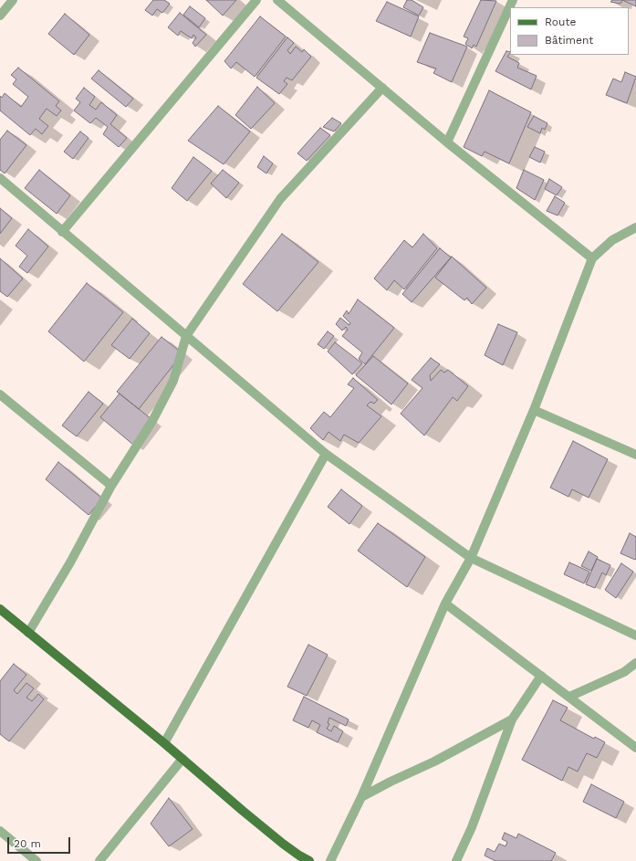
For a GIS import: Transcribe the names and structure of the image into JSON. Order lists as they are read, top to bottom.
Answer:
{
  "legend": ["Route", "Bâtiment"],
  "scale_bar": "20 m"
}
